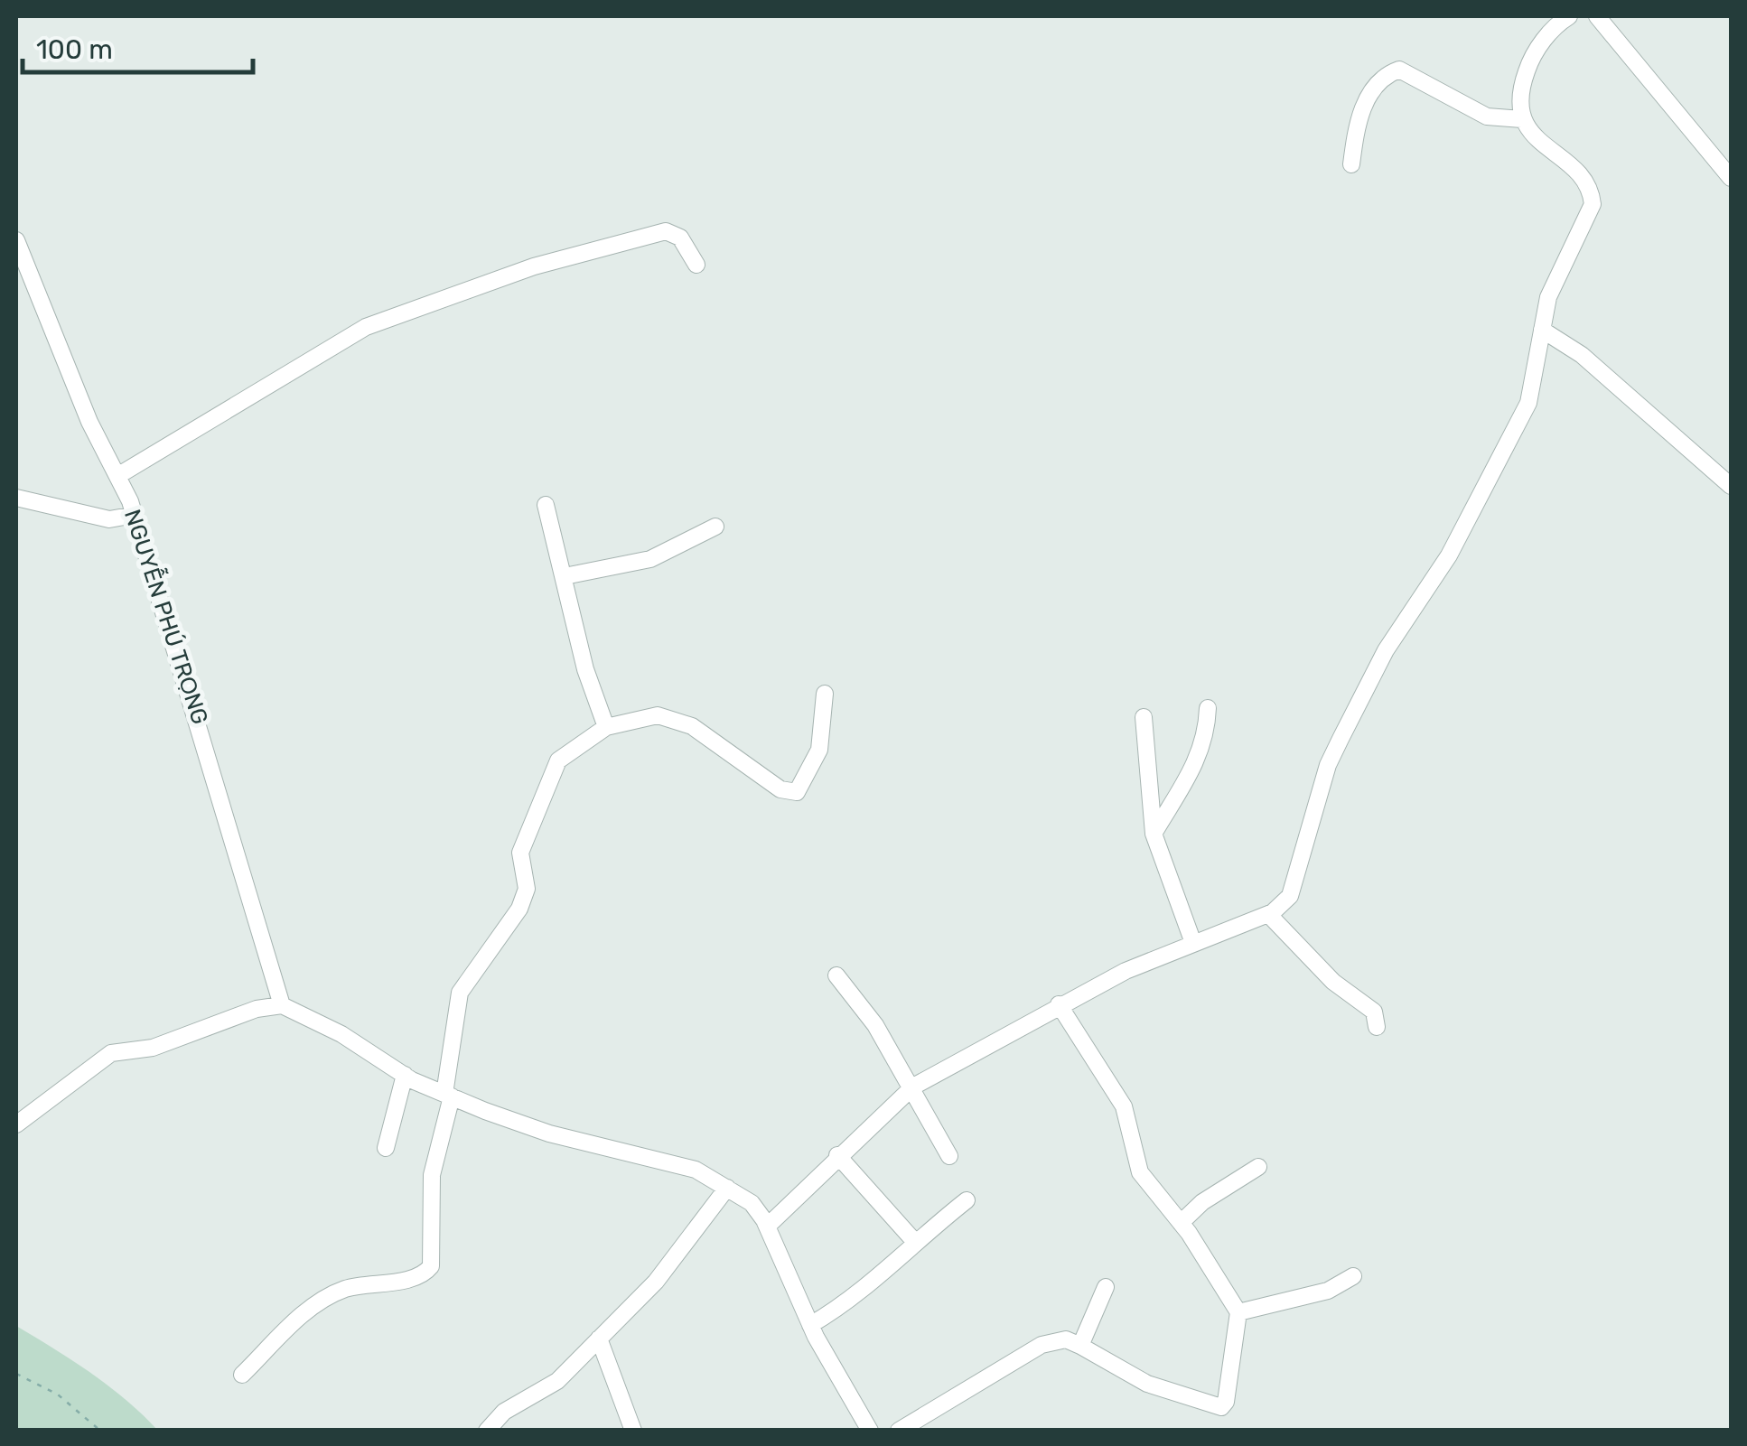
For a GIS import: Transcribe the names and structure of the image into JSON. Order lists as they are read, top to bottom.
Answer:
{
  "streets": {
    "street": ["NGUYỄN PHÚ TRỌNG"]
  },
  "scale_bar": "100 m"
}
